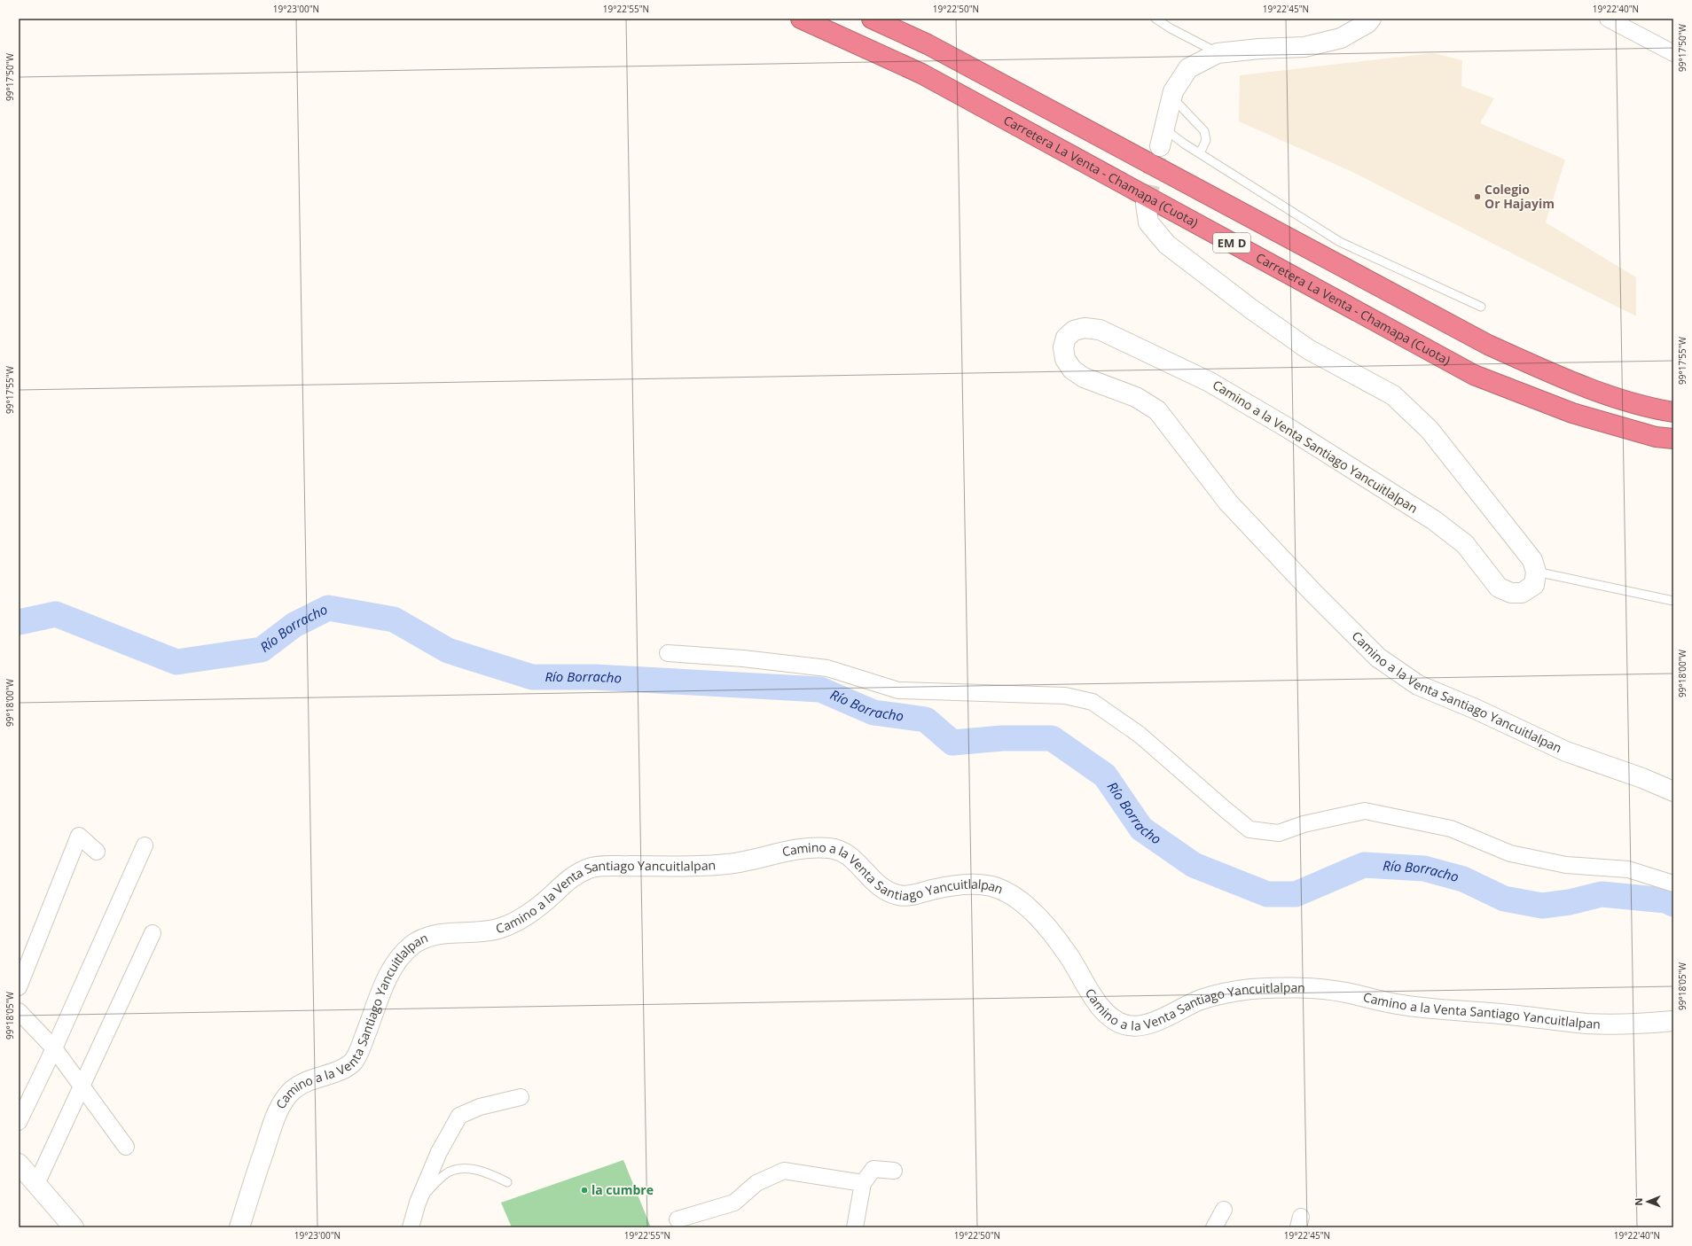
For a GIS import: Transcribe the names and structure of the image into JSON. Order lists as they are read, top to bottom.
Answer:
{
  "streets": {
    "highway": ["Carretera La Venta - Chamapa (Cuota)", "EM D"],
    "main road": ["Camino a la Venta Santiago Yancuitlalpan"]
  },
  "water": ["Río Borracho"],
  "places": ["Colegio Or Hajayim", "la cumbre"],
  "north": "left",
  "coordinates": [
    "19°23'00\"N",
    "19°22'55\"N",
    "19°22'50\"N",
    "19°22'45\"N",
    "19°22'40\"N",
    "99°17'50\"W",
    "99°17'55\"W",
    "99°18'00\"W",
    "99°18'05\"W"
  ]
}
